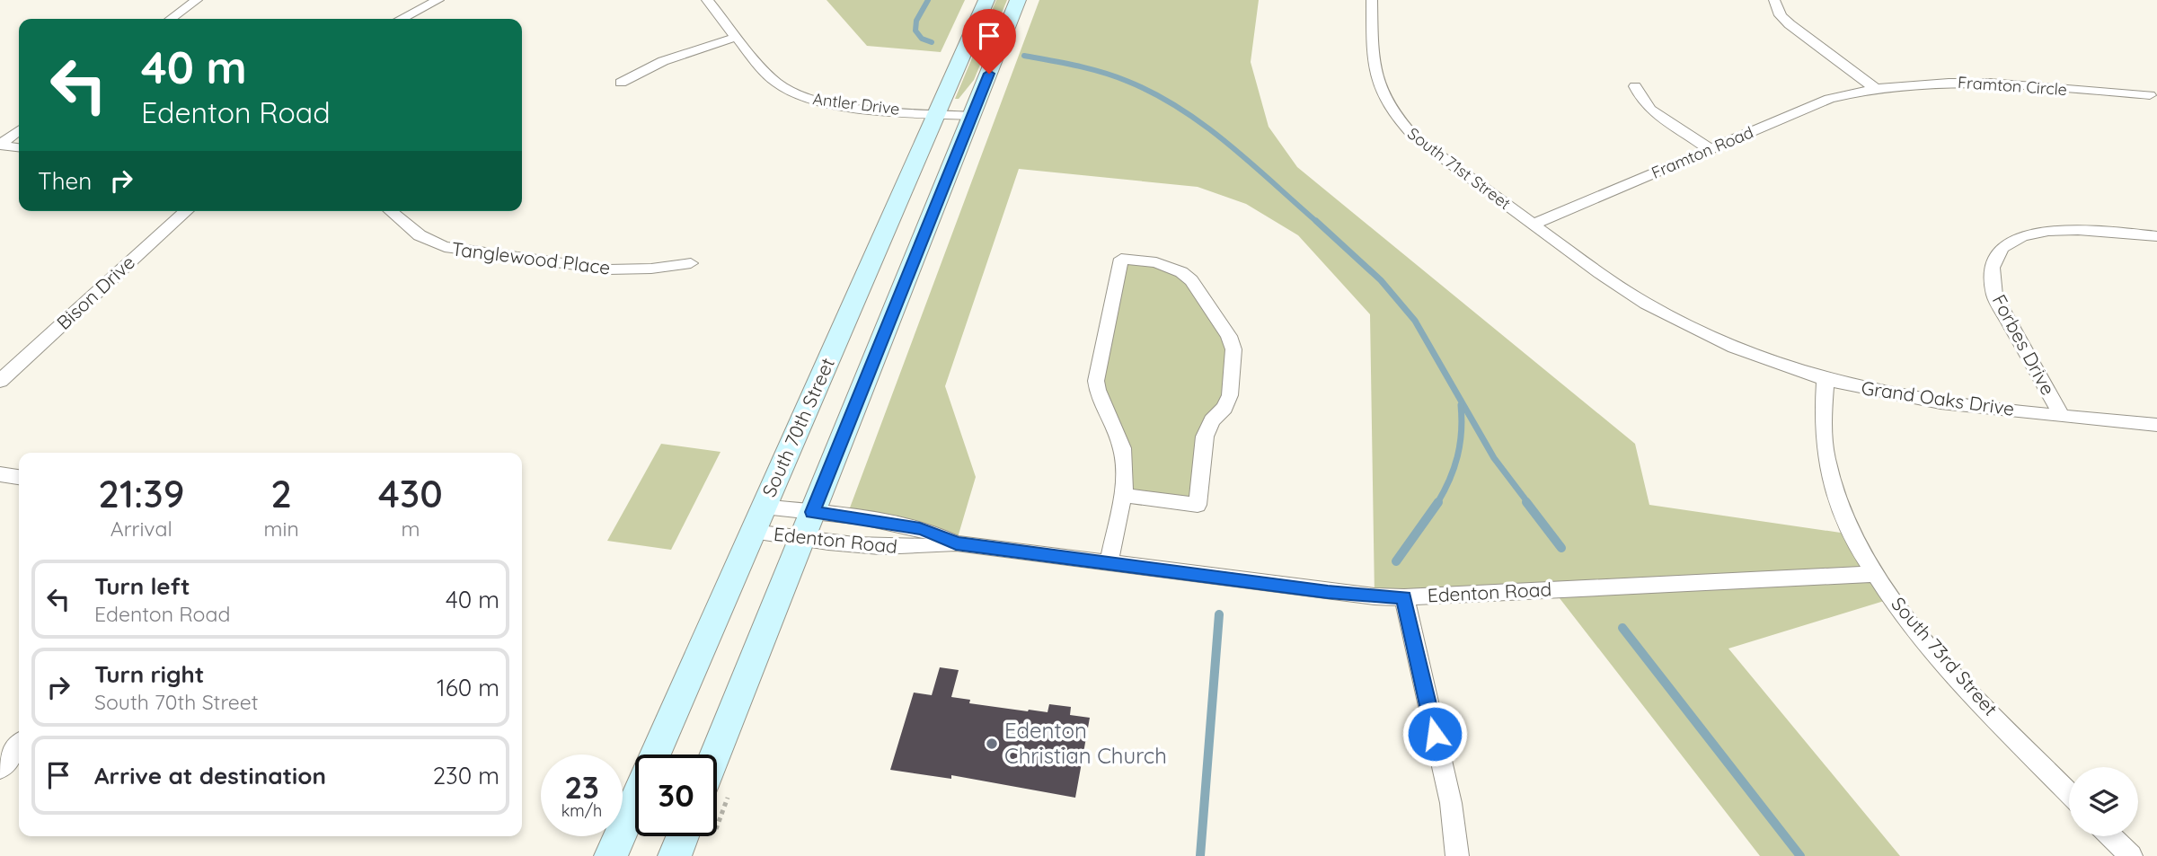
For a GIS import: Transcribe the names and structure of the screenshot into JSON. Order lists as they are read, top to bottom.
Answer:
{
  "streets": {
    "main road": ["South 70th Street"],
    "street": [
      "Framton Circle",
      "Antler Drive",
      "Framton Road",
      "South 71st Street",
      "Tanglewood Place",
      "Bison Drive",
      "Forbes Drive",
      "Grand Oaks Drive",
      "Edenton Road",
      "South 73rd Street"
    ]
  },
  "crossings": [
    ["Framton Circle", "Framton Road"],
    ["Antler Drive", "South 70th Street"],
    ["Framton Road", "South 71st Street"],
    ["Framton Road", "Grand Oaks Drive"],
    ["South 71st Street", "Grand Oaks Drive"],
    ["Forbes Drive", "Grand Oaks Drive"],
    ["Grand Oaks Drive", "South 73rd Street"],
    ["South 70th Street", "Edenton Road"],
    ["Edenton Road", "South 73rd Street"]
  ],
  "places": ["Edenton Christian Church"],
  "page": {
    "turn": ["40 m", "Edenton Road"],
    "then": "Then",
    "eta": [
      "21:39",
      "Arrival",
      "2",
      "min",
      "430",
      "m"
    ],
    "list": [
      {
        "name": "Turn left",
        "note": "Edenton Road",
        "value": "40 m"
      },
      {
        "name": "Turn right",
        "note": "South 70th Street",
        "value": "160 m"
      },
      {
        "name": "Arrive at destination",
        "value": "230 m"
      }
    ],
    "speed": "23 km/h",
    "limit": "30"
  }
}
